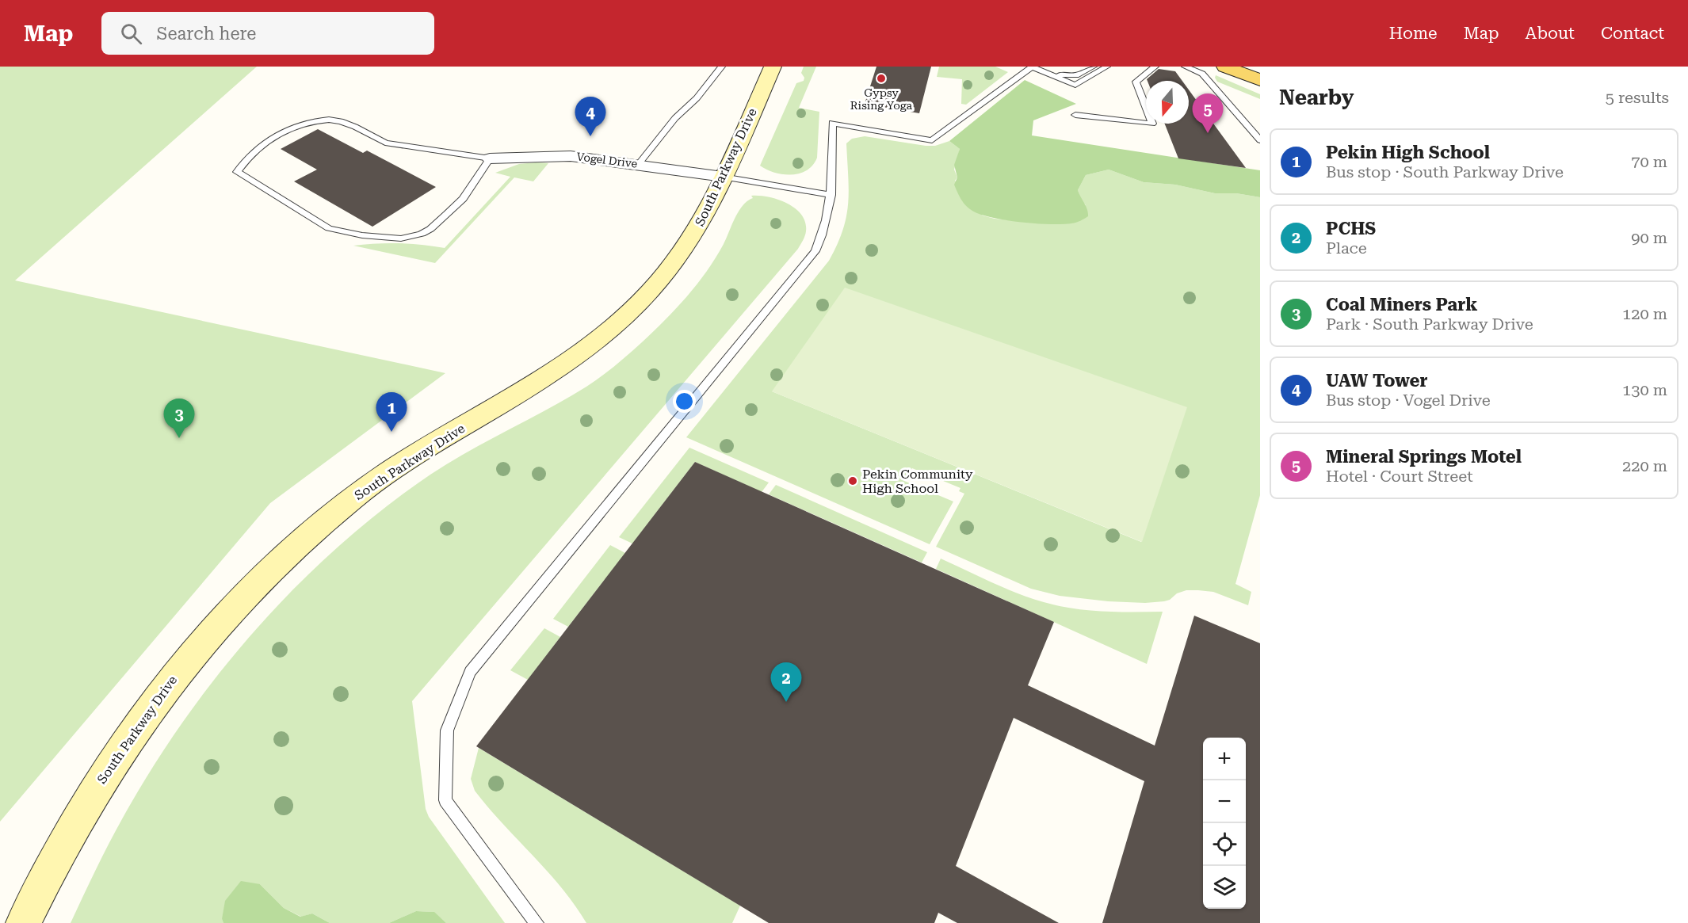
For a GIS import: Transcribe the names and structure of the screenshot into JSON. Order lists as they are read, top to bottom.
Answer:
{
  "streets": {
    "main road": ["South Parkway Drive"],
    "street": ["Vogel Drive"]
  },
  "crossings": [
    ["Vogel Drive", "South Parkway Drive"]
  ],
  "places": ["Gypsy Rising Yoga", "Pekin Community High School"],
  "north": "bottom",
  "page": {
    "header": "Map",
    "search": "Search here",
    "nav": [
      "Home",
      "Map",
      "About",
      "Contact"
    ],
    "heading": ["Nearby", "5 results"],
    "pins": [
      "5",
      "4",
      "1",
      "3",
      "2"
    ],
    "list": [
      {
        "mark": "1",
        "name": "Pekin High School",
        "note": "Bus stop · South Parkway Drive",
        "value": "70 m"
      },
      {
        "mark": "2",
        "name": "PCHS",
        "note": "Place",
        "value": "90 m"
      },
      {
        "mark": "3",
        "name": "Coal Miners Park",
        "note": "Park · South Parkway Drive",
        "value": "120 m"
      },
      {
        "mark": "4",
        "name": "UAW Tower",
        "note": "Bus stop · Vogel Drive",
        "value": "130 m"
      },
      {
        "mark": "5",
        "name": "Mineral Springs Motel",
        "note": "Hotel · Court Street",
        "value": "220 m"
      }
    ],
    "map_buttons": ["+", "−"]
  }
}
